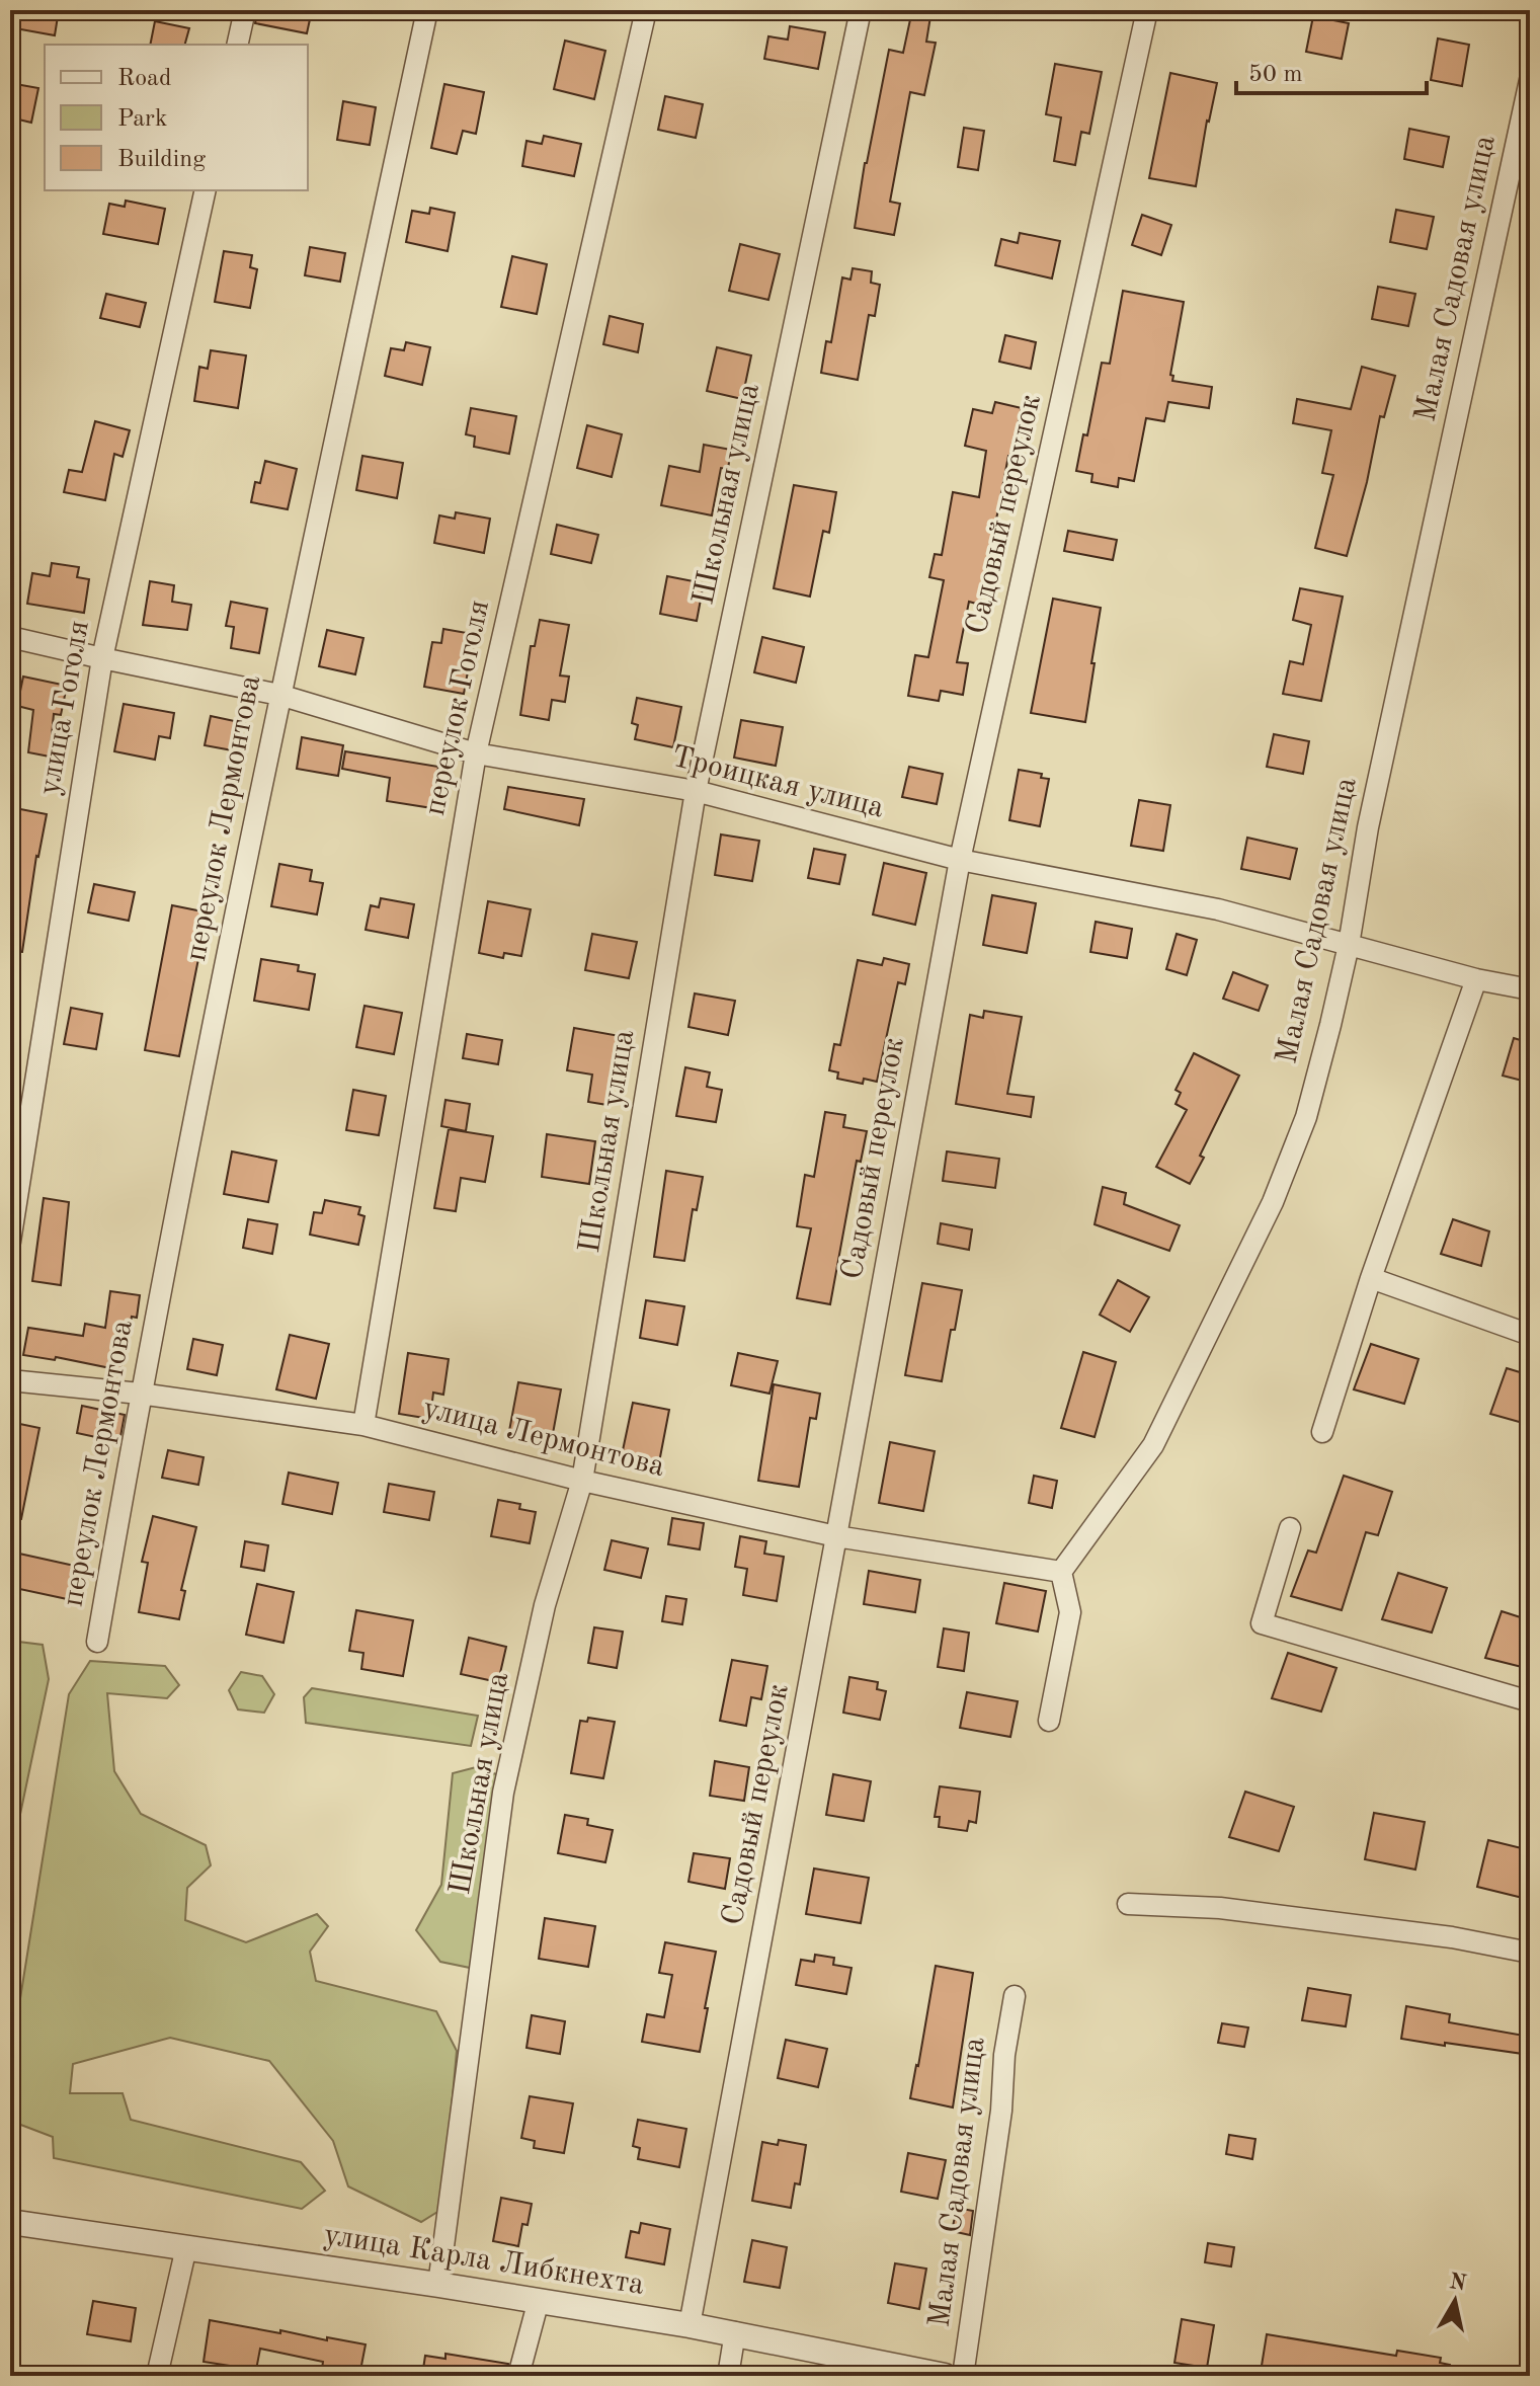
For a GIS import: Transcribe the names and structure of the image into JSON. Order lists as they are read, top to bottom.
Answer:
{
  "streets": {
    "street": [
      "Малая Садовая улица",
      "Школьная улица",
      "Садовый переулок",
      "улица Гоголя",
      "переулок Гоголя",
      "Троицкая улица",
      "переулок Лермонтова",
      "улица Лермонтова",
      "улица Карла Либкнехта"
    ]
  },
  "crossings": [
    ["Малая Садовая улица", "Троицкая улица"],
    ["Малая Садовая улица", "улица Лермонтова"],
    ["Школьная улица", "Троицкая улица"],
    ["Школьная улица", "улица Лермонтова"],
    ["Школьная улица", "улица Карла Либкнехта"],
    ["Садовый переулок", "Троицкая улица"],
    ["Садовый переулок", "улица Лермонтова"],
    ["Садовый переулок", "улица Карла Либкнехта"],
    ["улица Гоголя", "Троицкая улица"],
    ["переулок Гоголя", "Троицкая улица"],
    ["переулок Гоголя", "улица Лермонтова"],
    ["Троицкая улица", "переулок Лермонтова"],
    ["переулок Лермонтова", "улица Лермонтова"]
  ],
  "legend": ["Road", "Park", "Building"],
  "scale_bar": "50 m",
  "north": "top"
}
